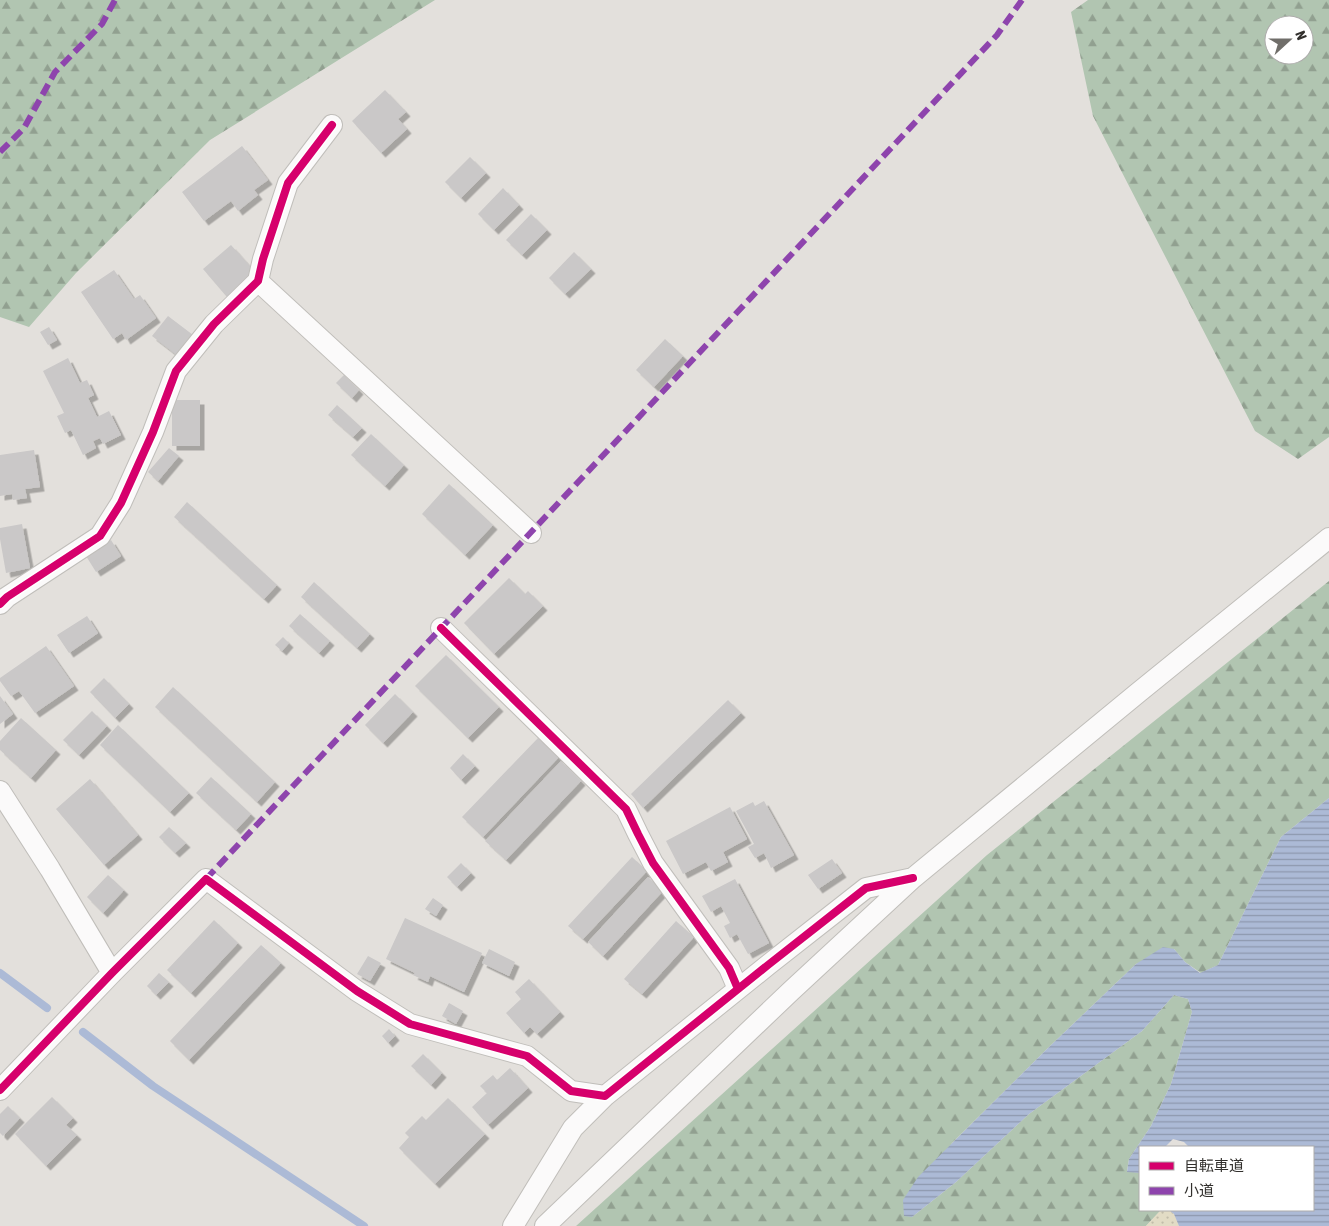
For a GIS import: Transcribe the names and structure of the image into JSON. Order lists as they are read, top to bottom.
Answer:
{
  "legend": ["自転車道", "小道"],
  "north": "right"
}
